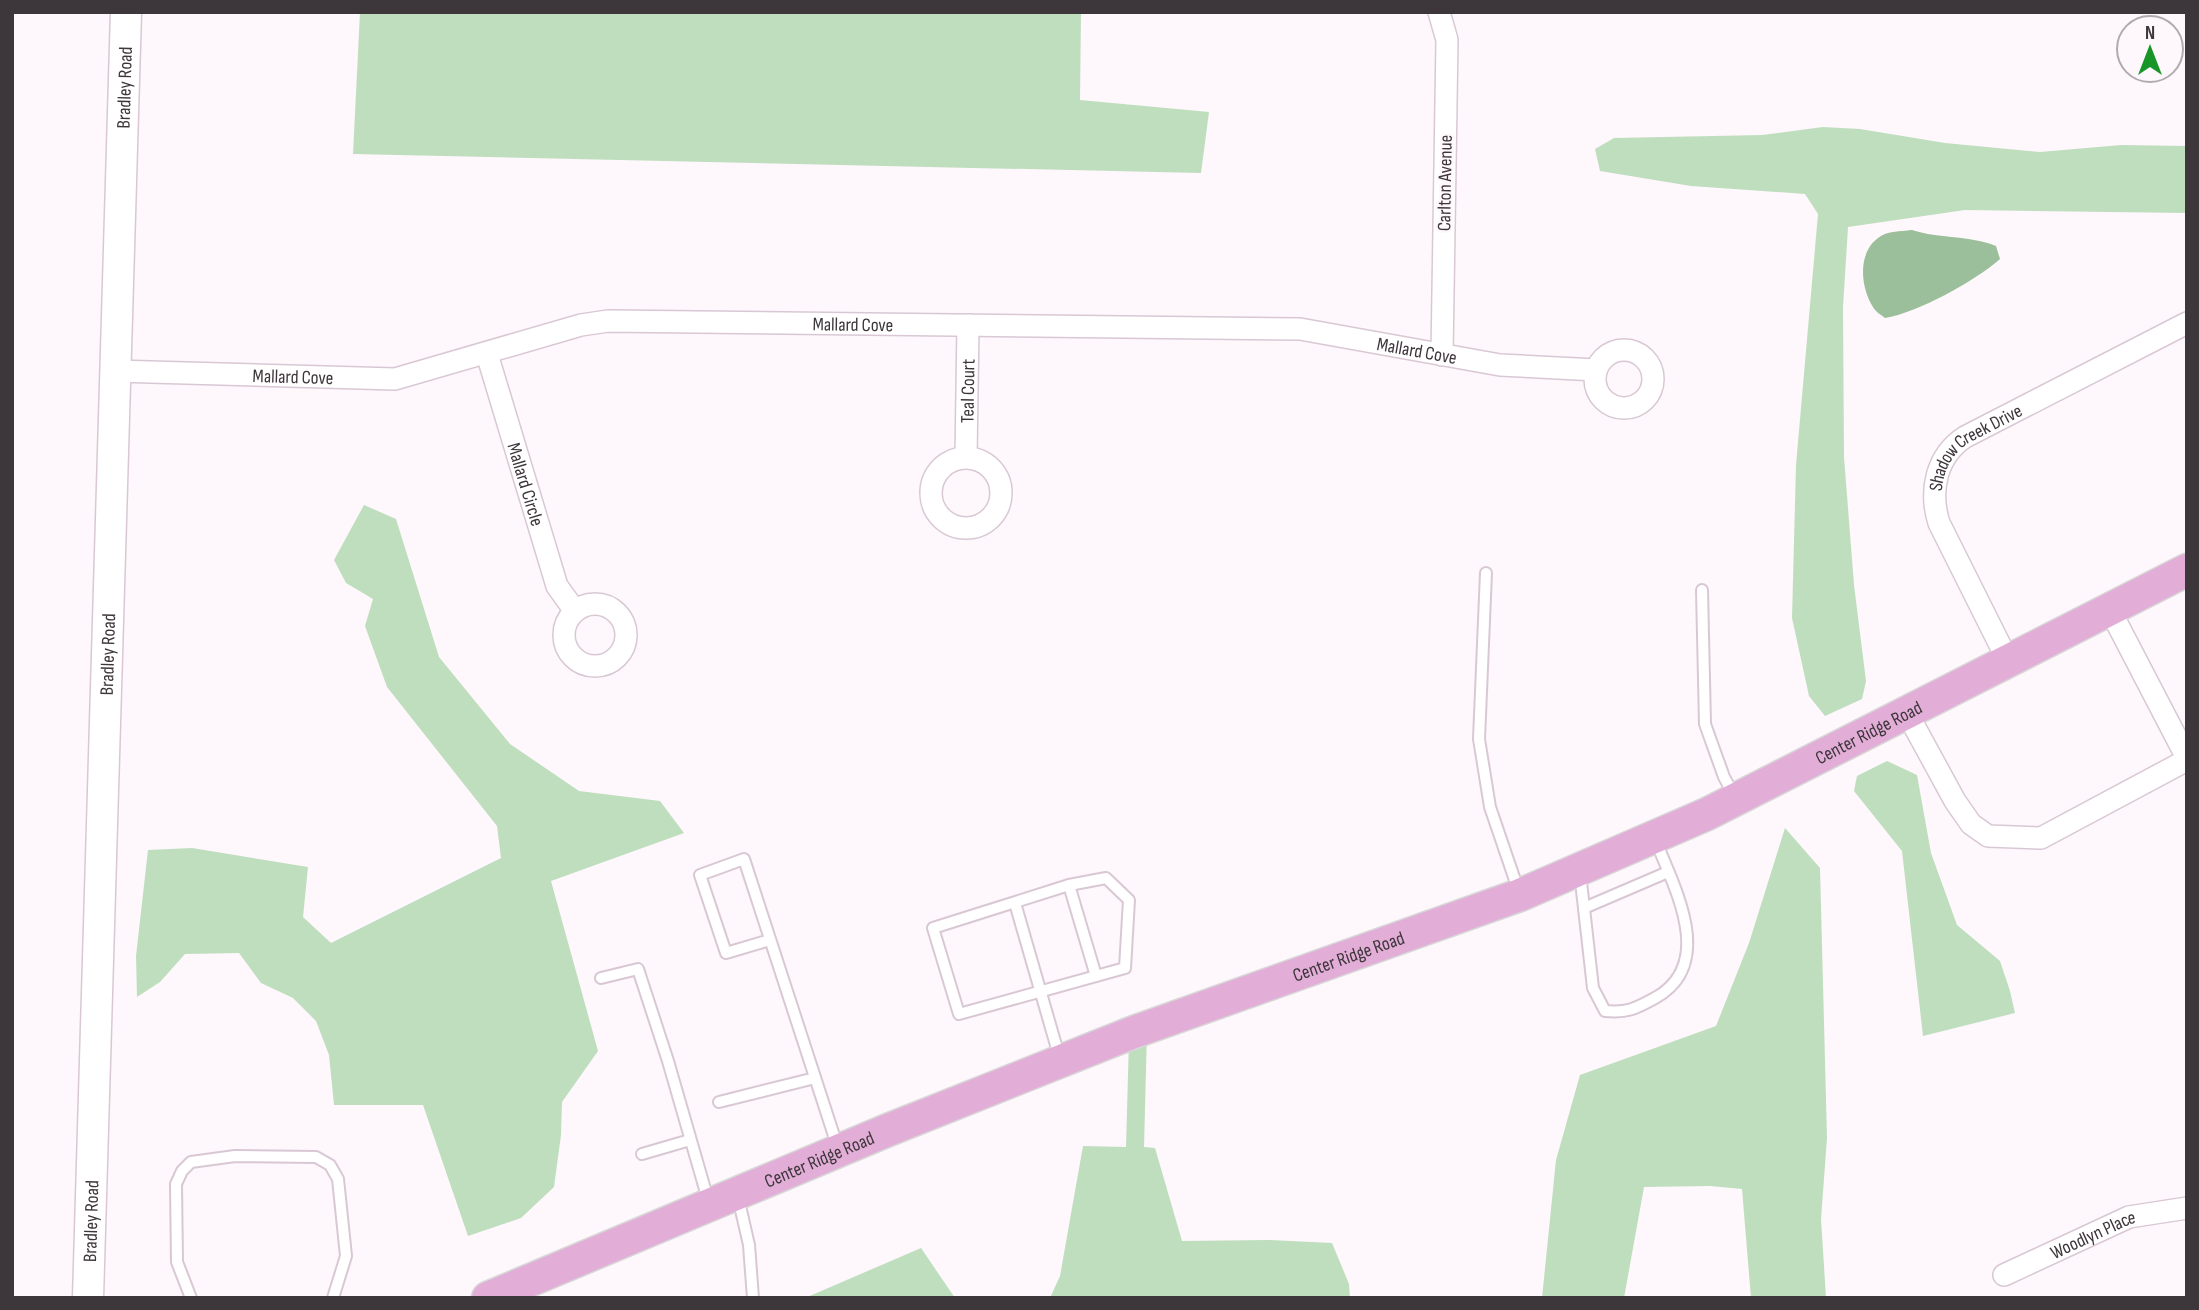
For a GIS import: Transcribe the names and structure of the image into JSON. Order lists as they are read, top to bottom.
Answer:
{
  "streets": {
    "main road": ["Center Ridge Road"],
    "street": [
      "Bradley Road",
      "Carlton Avenue",
      "Mallard Cove",
      "Teal Court",
      "Shadow Creek Drive",
      "Mallard Circle",
      "Woodlyn Place"
    ]
  },
  "crossings": [
    ["Bradley Road", "Mallard Cove"],
    ["Carlton Avenue", "Mallard Cove"],
    ["Mallard Cove", "Teal Court"],
    ["Mallard Cove", "Mallard Circle"],
    ["Shadow Creek Drive", "Center Ridge Road"]
  ],
  "north": "top"
}
